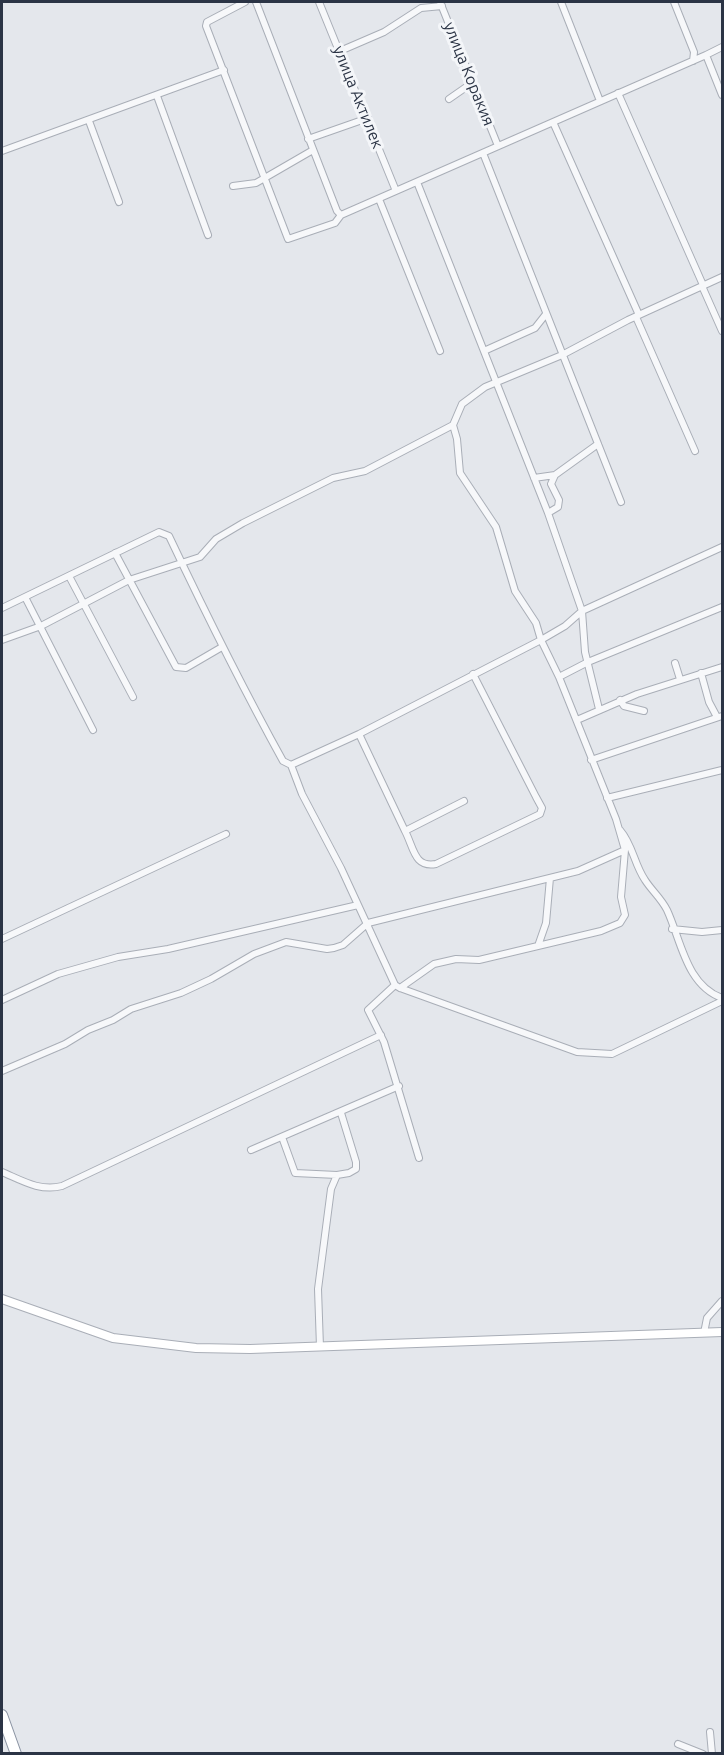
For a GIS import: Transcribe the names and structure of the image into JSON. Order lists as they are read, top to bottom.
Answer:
{
  "streets": {
    "street": ["улица Коракия", "улица Актилек"]
  }
}
